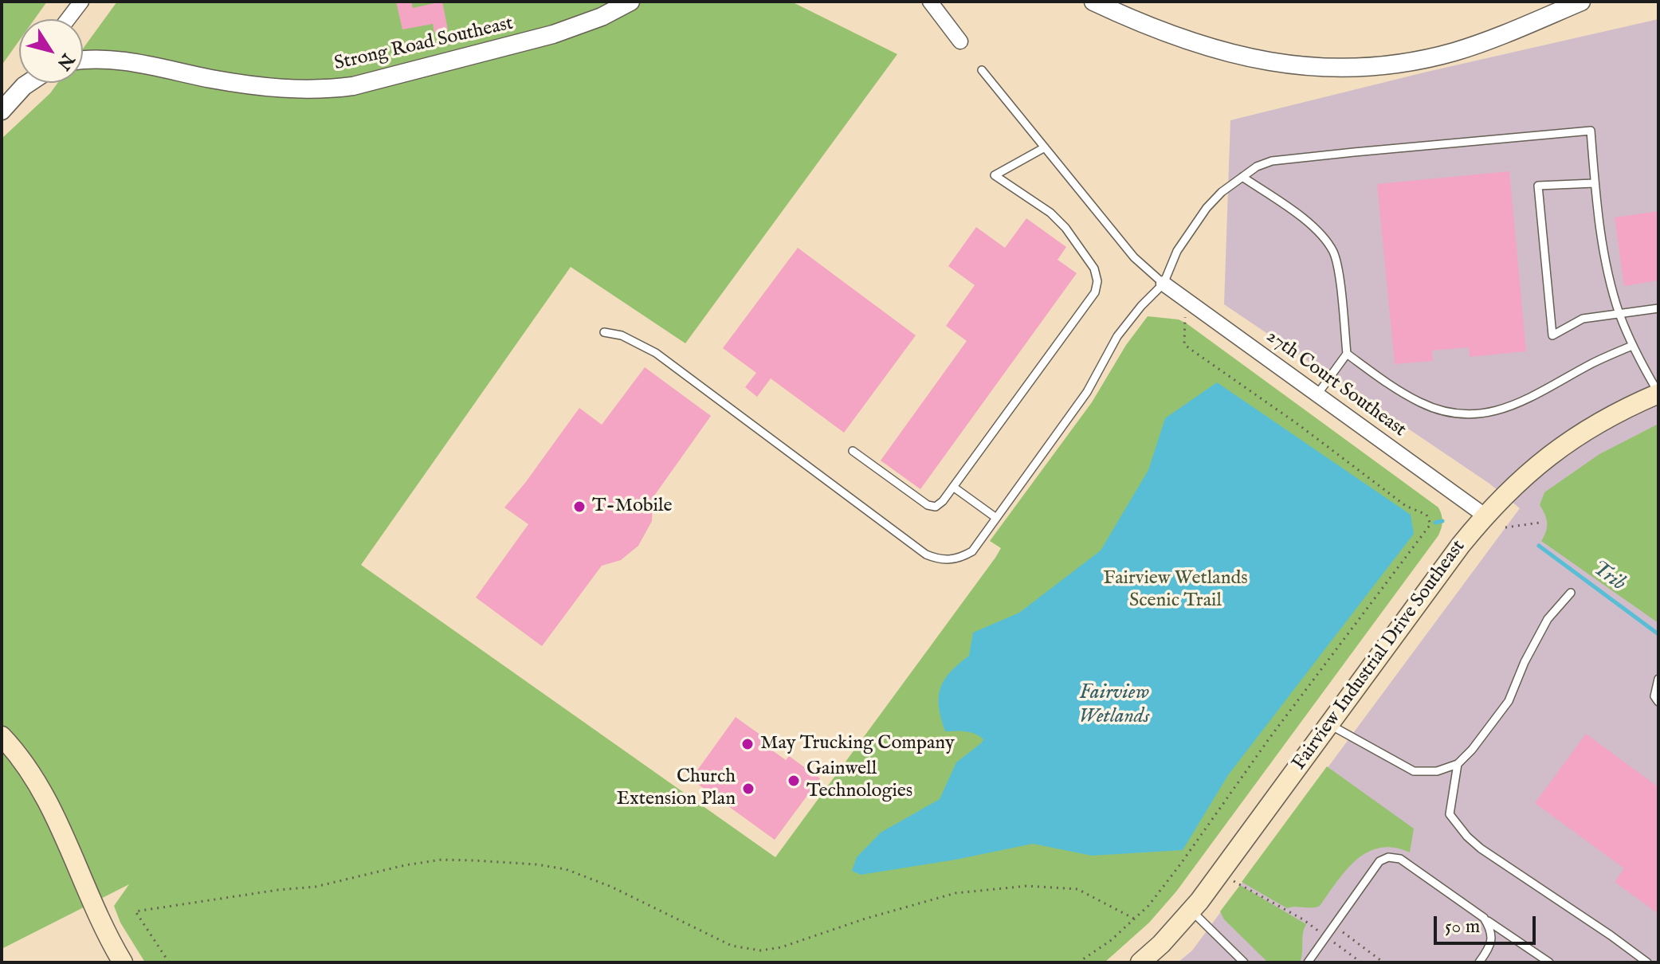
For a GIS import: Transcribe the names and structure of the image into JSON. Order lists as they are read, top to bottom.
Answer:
{
  "streets": {
    "main road": ["Fairview Industrial Drive Southeast"],
    "street": ["Strong Road Southeast", "27th Court Southeast"]
  },
  "crossings": [
    ["27th Court Southeast", "Fairview Industrial Drive Southeast"]
  ],
  "water": ["Trib", "Fairview Wetlands"],
  "parks": ["Fairview Wetlands Scenic Trail"],
  "places": [
    "T-Mobile",
    "May Trucking Company",
    "Gainwell Technologies",
    "Church Extension Plan"
  ],
  "scale_bar": "50 m",
  "north": "bottom right"
}
